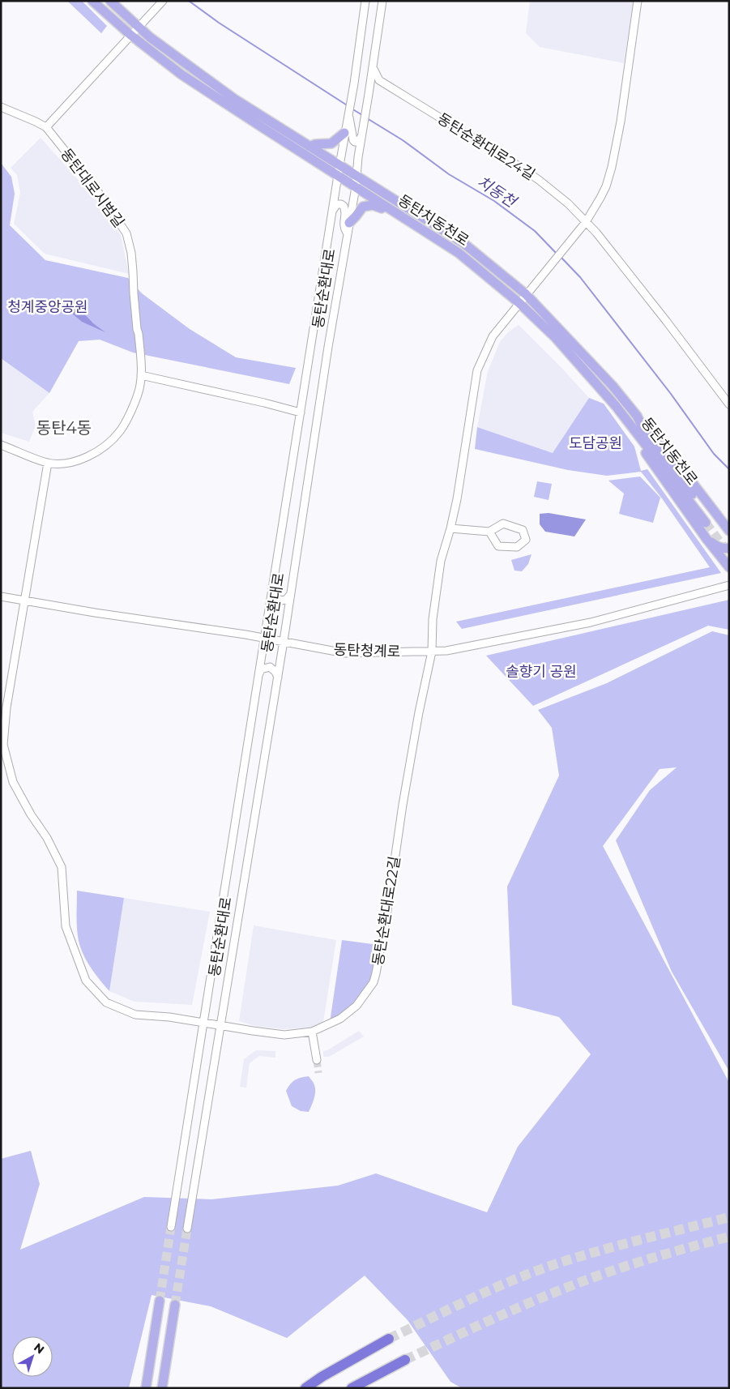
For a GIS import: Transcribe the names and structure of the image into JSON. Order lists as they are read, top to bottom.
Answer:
{
  "streets": {
    "main road": ["동탄치동천로"],
    "street": [
      "동탄순환대로24길",
      "동탄대로시범길",
      "동탄순환대로",
      "동탄청계로",
      "동탄순환대로22길"
    ]
  },
  "crossings": [
    ["동탄대로시범길", "동탄순환대로22길"],
    ["동탄치동천로", "동탄순환대로"],
    ["동탄치동천로", "동탄순환대로22길"],
    ["동탄순환대로", "동탄청계로"],
    ["동탄순환대로", "동탄순환대로22길"],
    ["동탄청계로", "동탄순환대로22길"]
  ],
  "districts": ["동탄4동"],
  "water": ["치동천"],
  "parks": ["청계중앙공원", "도담공원", "솔향기 공원"],
  "north": "top right"
}
